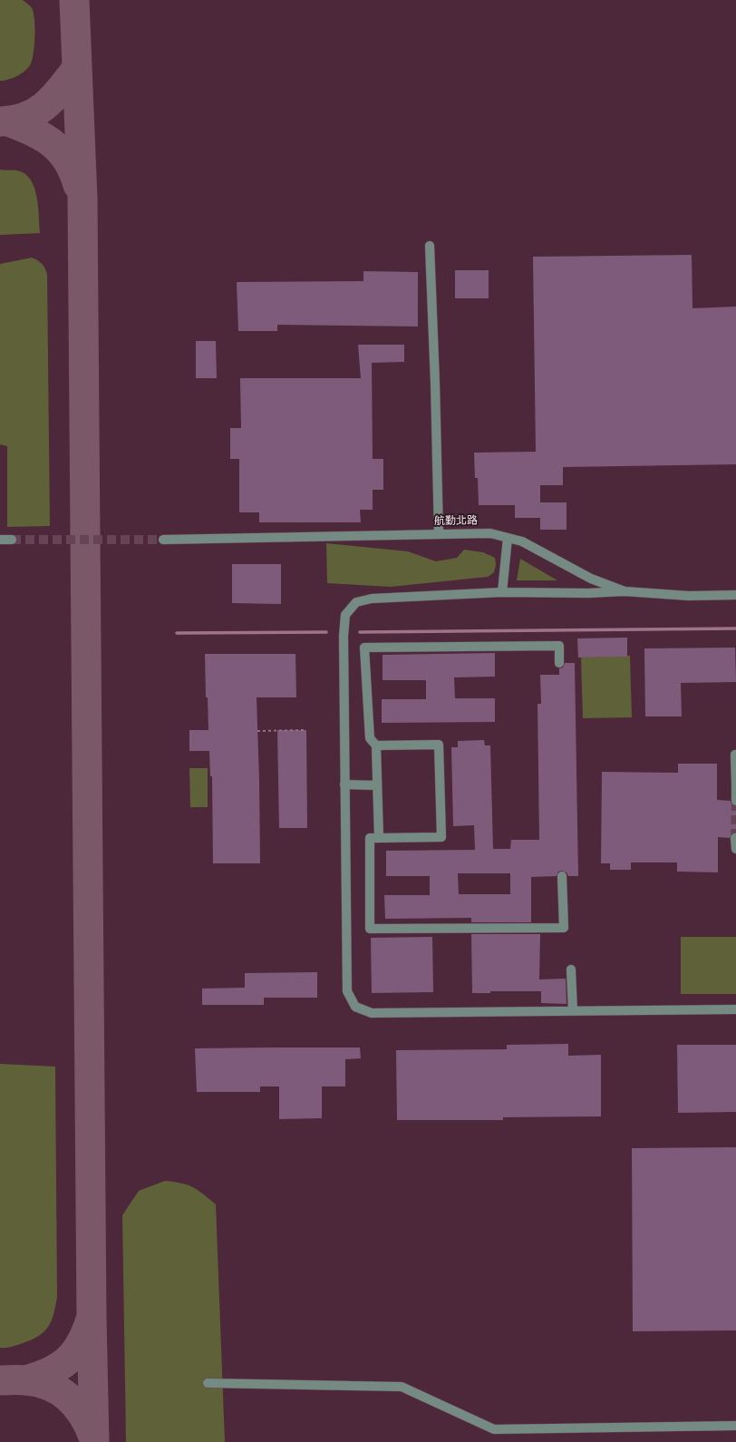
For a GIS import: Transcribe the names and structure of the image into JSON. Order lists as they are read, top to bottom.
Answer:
{
  "streets": {
    "street": ["航勤北路"]
  }
}
